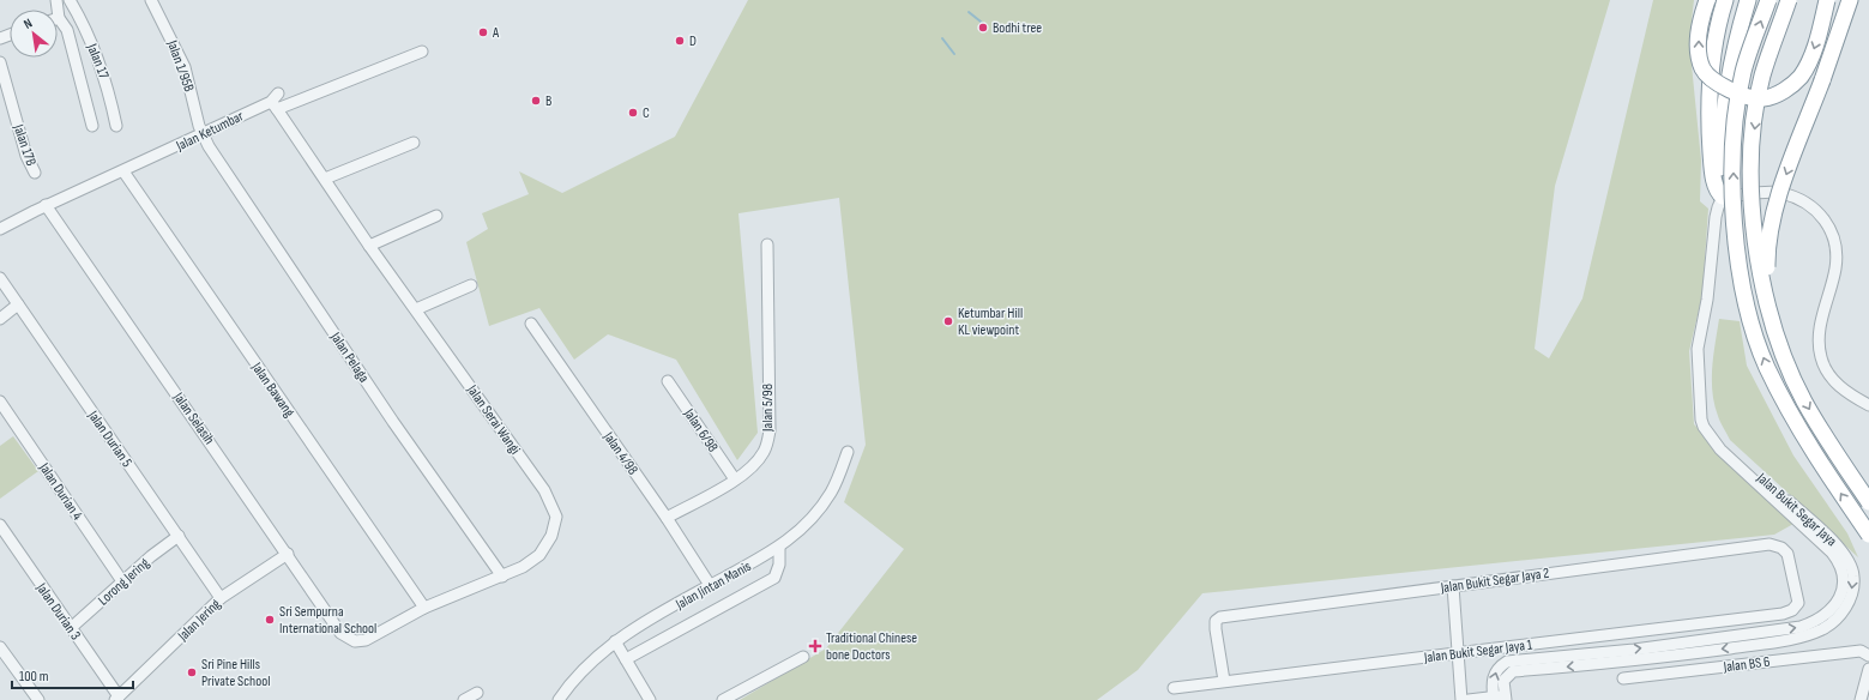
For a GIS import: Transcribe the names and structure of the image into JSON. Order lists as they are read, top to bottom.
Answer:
{
  "streets": {
    "street": [
      "Jalan 17",
      "Jalan 1/95B",
      "Jalan Ketumbar",
      "Jalan 17B",
      "Jalan Pelaga",
      "Jalan Bawang",
      "Jalan 5/98",
      "Jalan Selasih",
      "Jalan Serai Wangi",
      "Jalan 6/98",
      "Jalan Durian 5",
      "Jalan 4/98",
      "Jalan Durian 4",
      "Jalan Bukit Segar Jaya",
      "Jalan Bukit Segar Jaya 2",
      "Lorong Jering",
      "Jalan Jintan Manis",
      "Jalan Durian 3",
      "Jalan Jering",
      "Jalan Bukit Segar Jaya 1",
      "Jalan BS 6"
    ]
  },
  "crossings": [
    ["Jalan 1/95B", "Jalan Ketumbar"],
    ["Jalan 1/95B", "Jalan Pelaga"],
    ["Jalan Ketumbar", "Jalan Pelaga"],
    ["Jalan Ketumbar", "Jalan Bawang"],
    ["Jalan Ketumbar", "Jalan Selasih"],
    ["Jalan Ketumbar", "Jalan Serai Wangi"],
    ["Jalan Pelaga", "Jalan Serai Wangi"],
    ["Jalan Bawang", "Jalan Serai Wangi"],
    ["Jalan 5/98", "Jalan 6/98"],
    ["Jalan 5/98", "Jalan 4/98"],
    ["Jalan Selasih", "Jalan Serai Wangi"],
    ["Jalan Selasih", "Jalan Jering"],
    ["Jalan Durian 5", "Lorong Jering"],
    ["Jalan Durian 5", "Jalan Jering"],
    ["Jalan 4/98", "Jalan Jintan Manis"],
    ["Jalan Durian 4", "Lorong Jering"],
    ["Jalan Bukit Segar Jaya 2", "Jalan Bukit Segar Jaya 1"],
    ["Lorong Jering", "Jalan Durian 3"],
    ["Jalan Durian 3", "Jalan Jering"]
  ],
  "places": {
    "other": [
      "Bodhi tree",
      "A",
      "D",
      "B",
      "C",
      "Ketumbar Hill KL viewpoint",
      "Sri Sempurna International School",
      "Sri Pine Hills Private School"
    ],
    "health": ["Traditional Chinese bone Doctors"]
  },
  "scale_bar": "100 m",
  "north": "top left"
}
